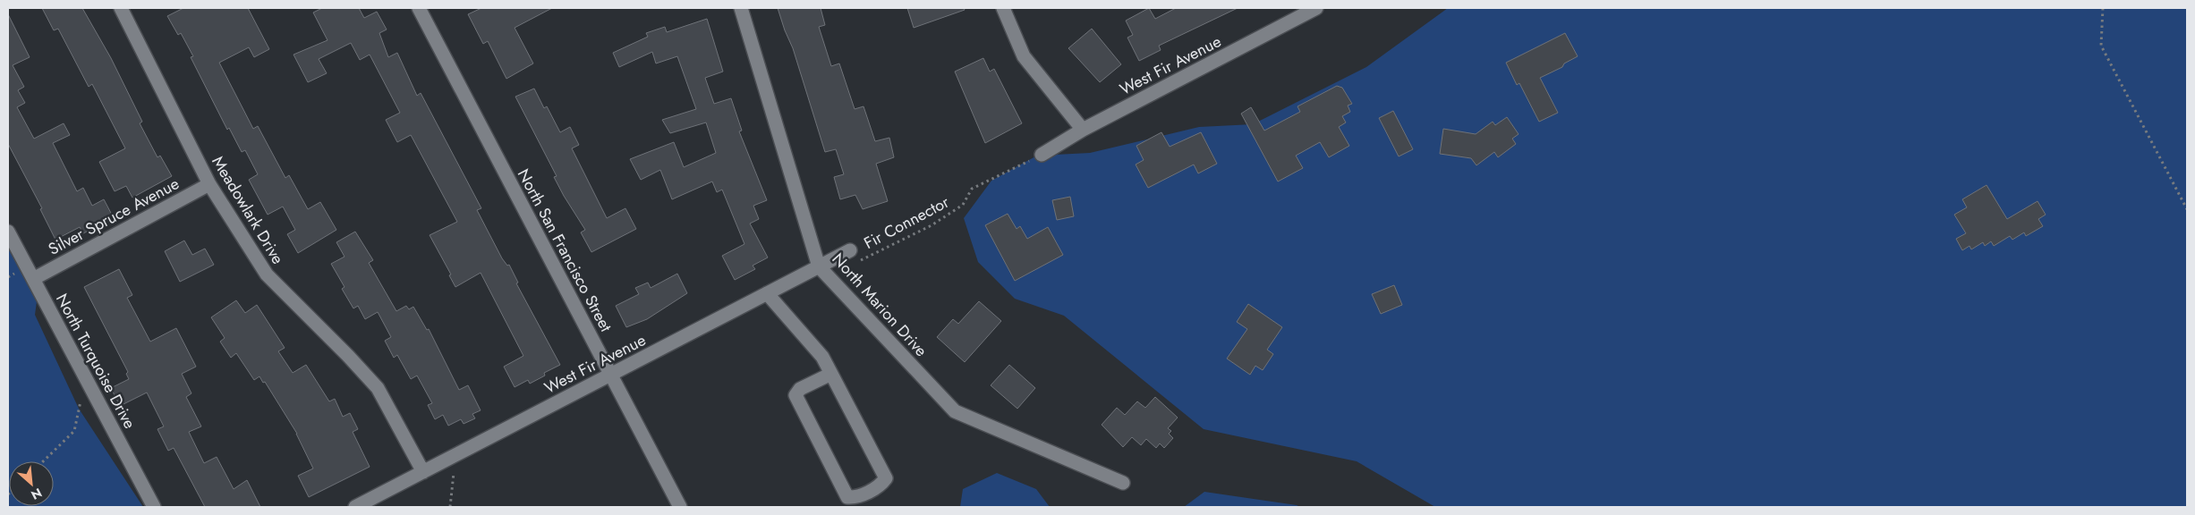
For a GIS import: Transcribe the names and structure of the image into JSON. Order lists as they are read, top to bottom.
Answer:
{
  "streets": {
    "street": [
      "West Fir Avenue",
      "Meadowlark Drive",
      "Silver Spruce Avenue",
      "North San Francisco Street",
      "North Marion Drive",
      "North Turquoise Drive"
    ],
    "path": ["Fir Connector"]
  },
  "crossings": [
    ["West Fir Avenue", "Meadowlark Drive"],
    ["West Fir Avenue", "Fir Connector"],
    ["West Fir Avenue", "North San Francisco Street"],
    ["West Fir Avenue", "North Marion Drive"],
    ["Meadowlark Drive", "Silver Spruce Avenue"],
    ["Silver Spruce Avenue", "North Turquoise Drive"]
  ],
  "north": "bottom right"
}
